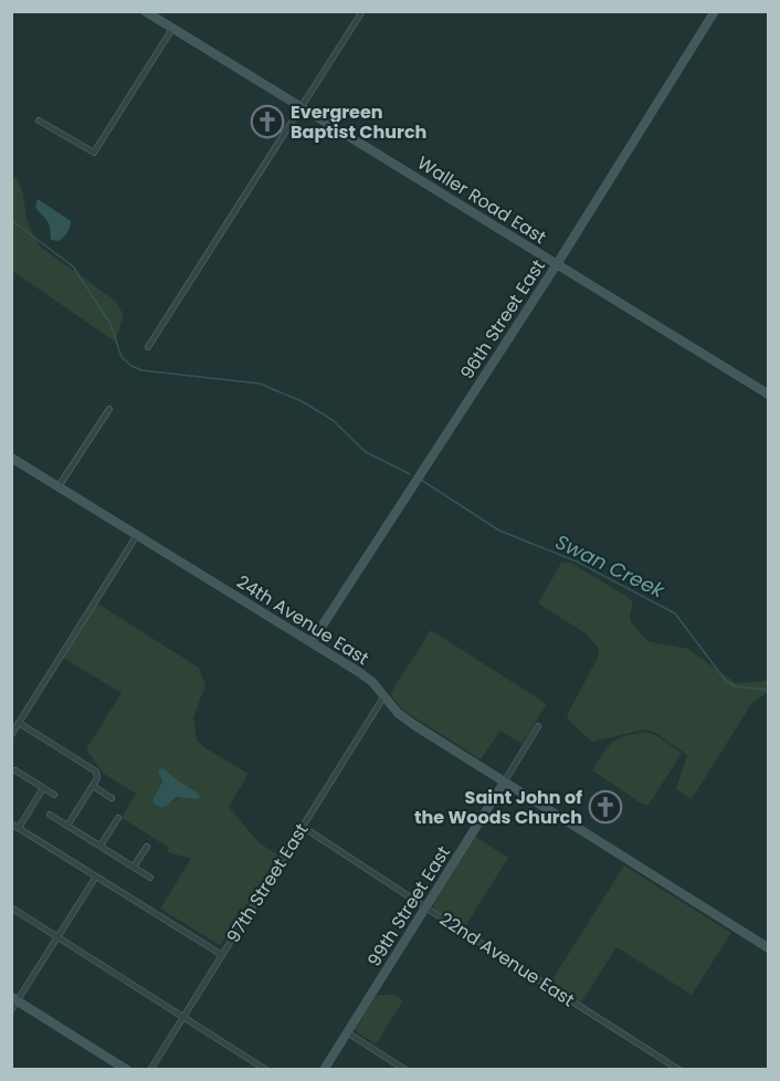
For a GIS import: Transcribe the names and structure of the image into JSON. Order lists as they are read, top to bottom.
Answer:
{
  "streets": {
    "street": [
      "Waller Road East",
      "96th Street East",
      "24th Avenue East",
      "97th Street East",
      "99th Street East",
      "22nd Avenue East"
    ]
  },
  "crossings": [
    ["Waller Road East", "96th Street East"],
    ["96th Street East", "24th Avenue East"],
    ["24th Avenue East", "97th Street East"],
    ["24th Avenue East", "99th Street East"],
    ["97th Street East", "22nd Avenue East"],
    ["99th Street East", "22nd Avenue East"]
  ],
  "water": ["Swan Creek"],
  "places": {
    "church": ["Evergreen Baptist Church", "Saint John of the Woods Church"]
  }
}
